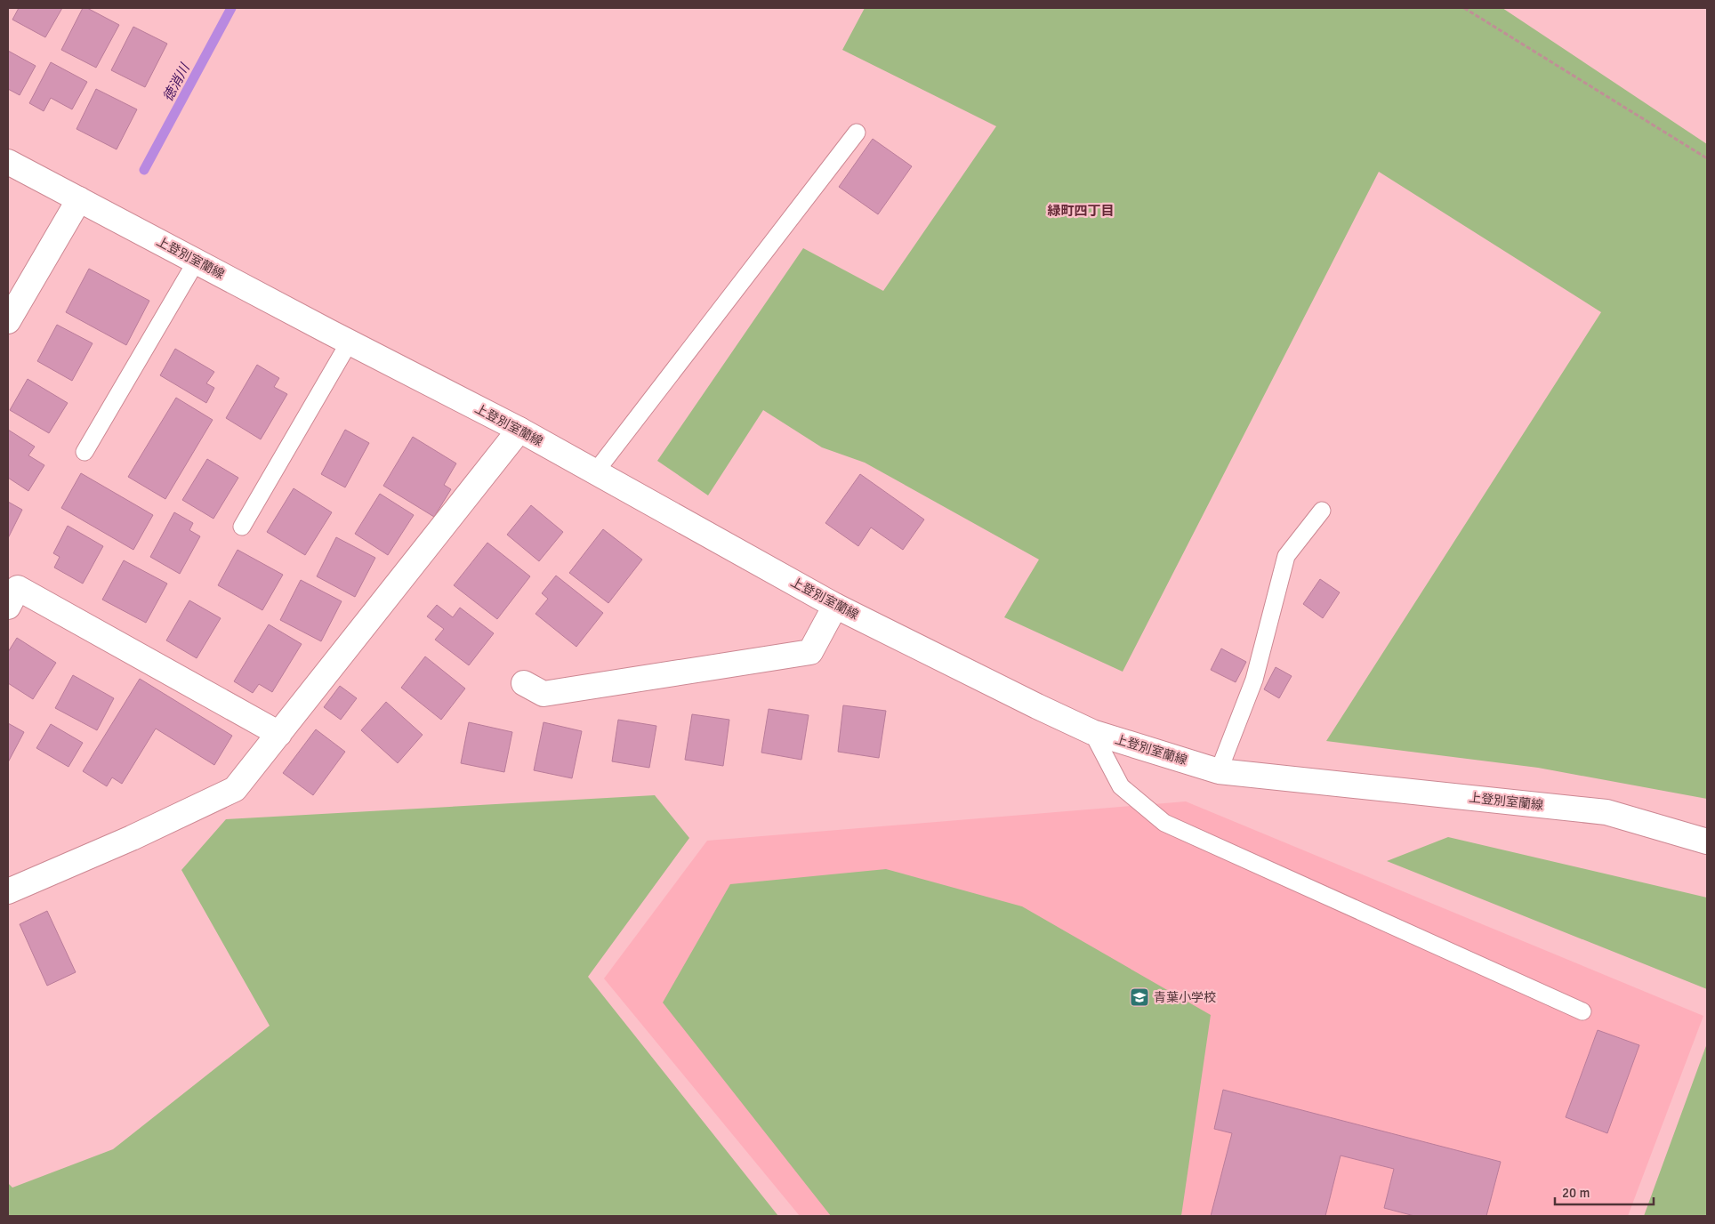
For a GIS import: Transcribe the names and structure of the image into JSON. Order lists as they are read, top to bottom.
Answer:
{
  "streets": {
    "main road": ["上登別室蘭線"]
  },
  "districts": ["緑町四丁目"],
  "water": ["徳消川"],
  "places": {
    "school or university": ["青葉小学校"]
  },
  "scale_bar": "20 m"
}
